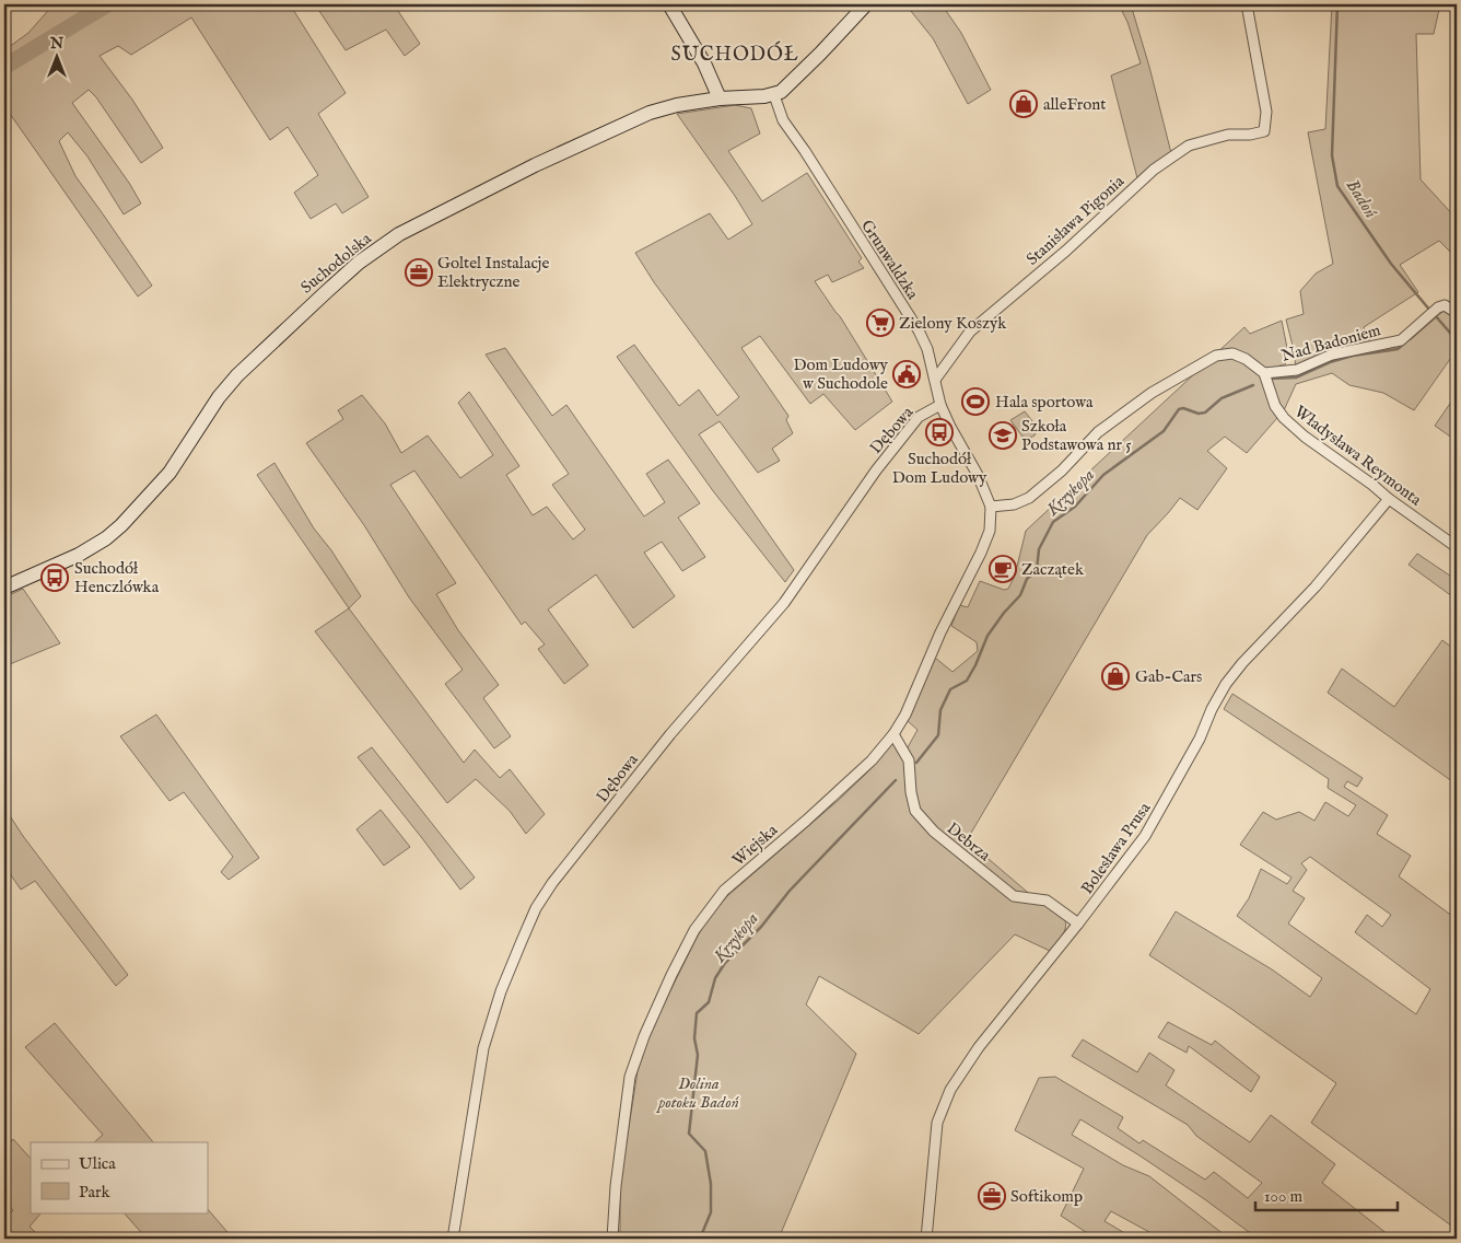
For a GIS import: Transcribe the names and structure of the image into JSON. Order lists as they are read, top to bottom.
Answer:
{
  "streets": {
    "street": [
      "Stanisława Pigonia",
      "Grunwaldzka",
      "Suchodolska",
      "Nad Badoniem",
      "Dębowa",
      "Władysława Reymonta",
      "Debrza",
      "Wiejska",
      "Bolesława Prusa"
    ]
  },
  "crossings": [
    ["Stanisława Pigonia", "Grunwaldzka"],
    ["Grunwaldzka", "Suchodolska"],
    ["Grunwaldzka", "Dębowa"],
    ["Grunwaldzka", "Wiejska"],
    ["Nad Badoniem", "Władysława Reymonta"],
    ["Władysława Reymonta", "Bolesława Prusa"],
    ["Debrza", "Wiejska"],
    ["Debrza", "Bolesława Prusa"]
  ],
  "districts": ["SUCHODÓŁ"],
  "water": ["Badoń", "Krzykopa"],
  "parks": ["Dolina potoku Badoń"],
  "places": {
    "shop": ["alleFront", "Gab-Cars"],
    "office": ["Goltel Instalacje Elektryczne", "Softikomp"],
    "supermarket": ["Zielony Koszyk"],
    "public building": ["Dom Ludowy w Suchodole"],
    "sports": ["Hala sportowa"],
    "bus stop": ["Suchodół Dom Ludowy", "Suchodół Henczlówka"],
    "school or university": ["Szkoła Podstawowa nr 5"],
    "cafe": ["Zaczątek"]
  },
  "legend": ["Ulica", "Park"],
  "scale_bar": "100 m",
  "north": "top"
}
